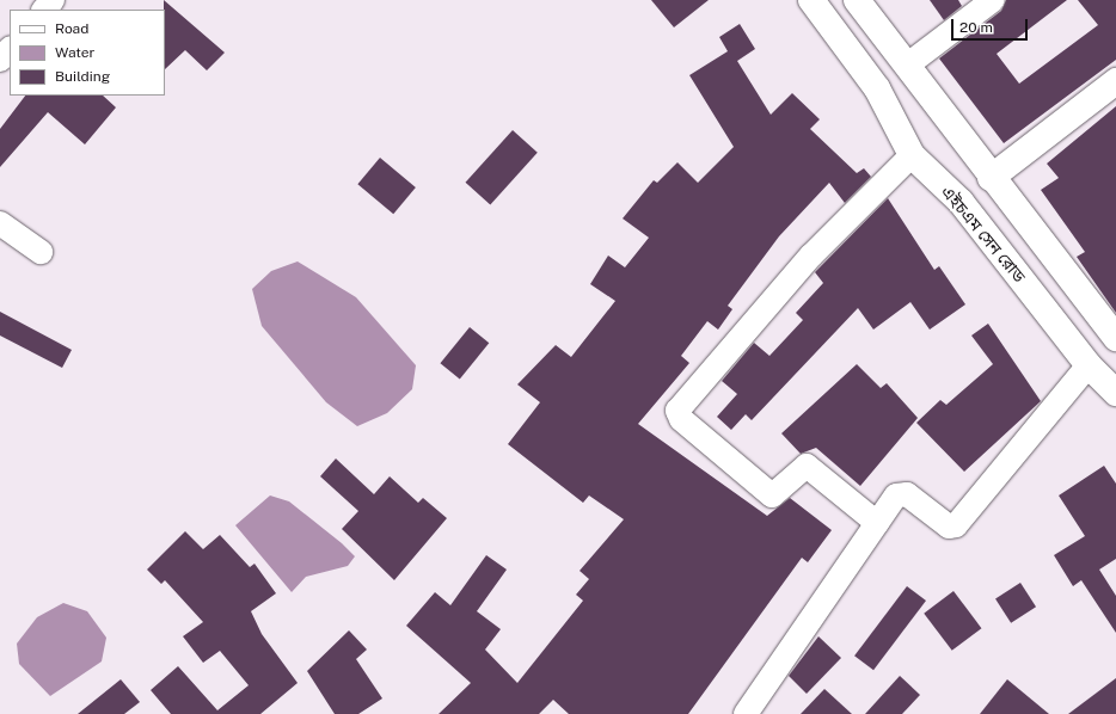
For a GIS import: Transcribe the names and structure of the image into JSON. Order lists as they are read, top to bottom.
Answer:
{
  "streets": {
    "main road": ["এইচএম সেন রোড"]
  },
  "legend": ["Road", "Water", "Building"],
  "scale_bar": "20 m"
}
